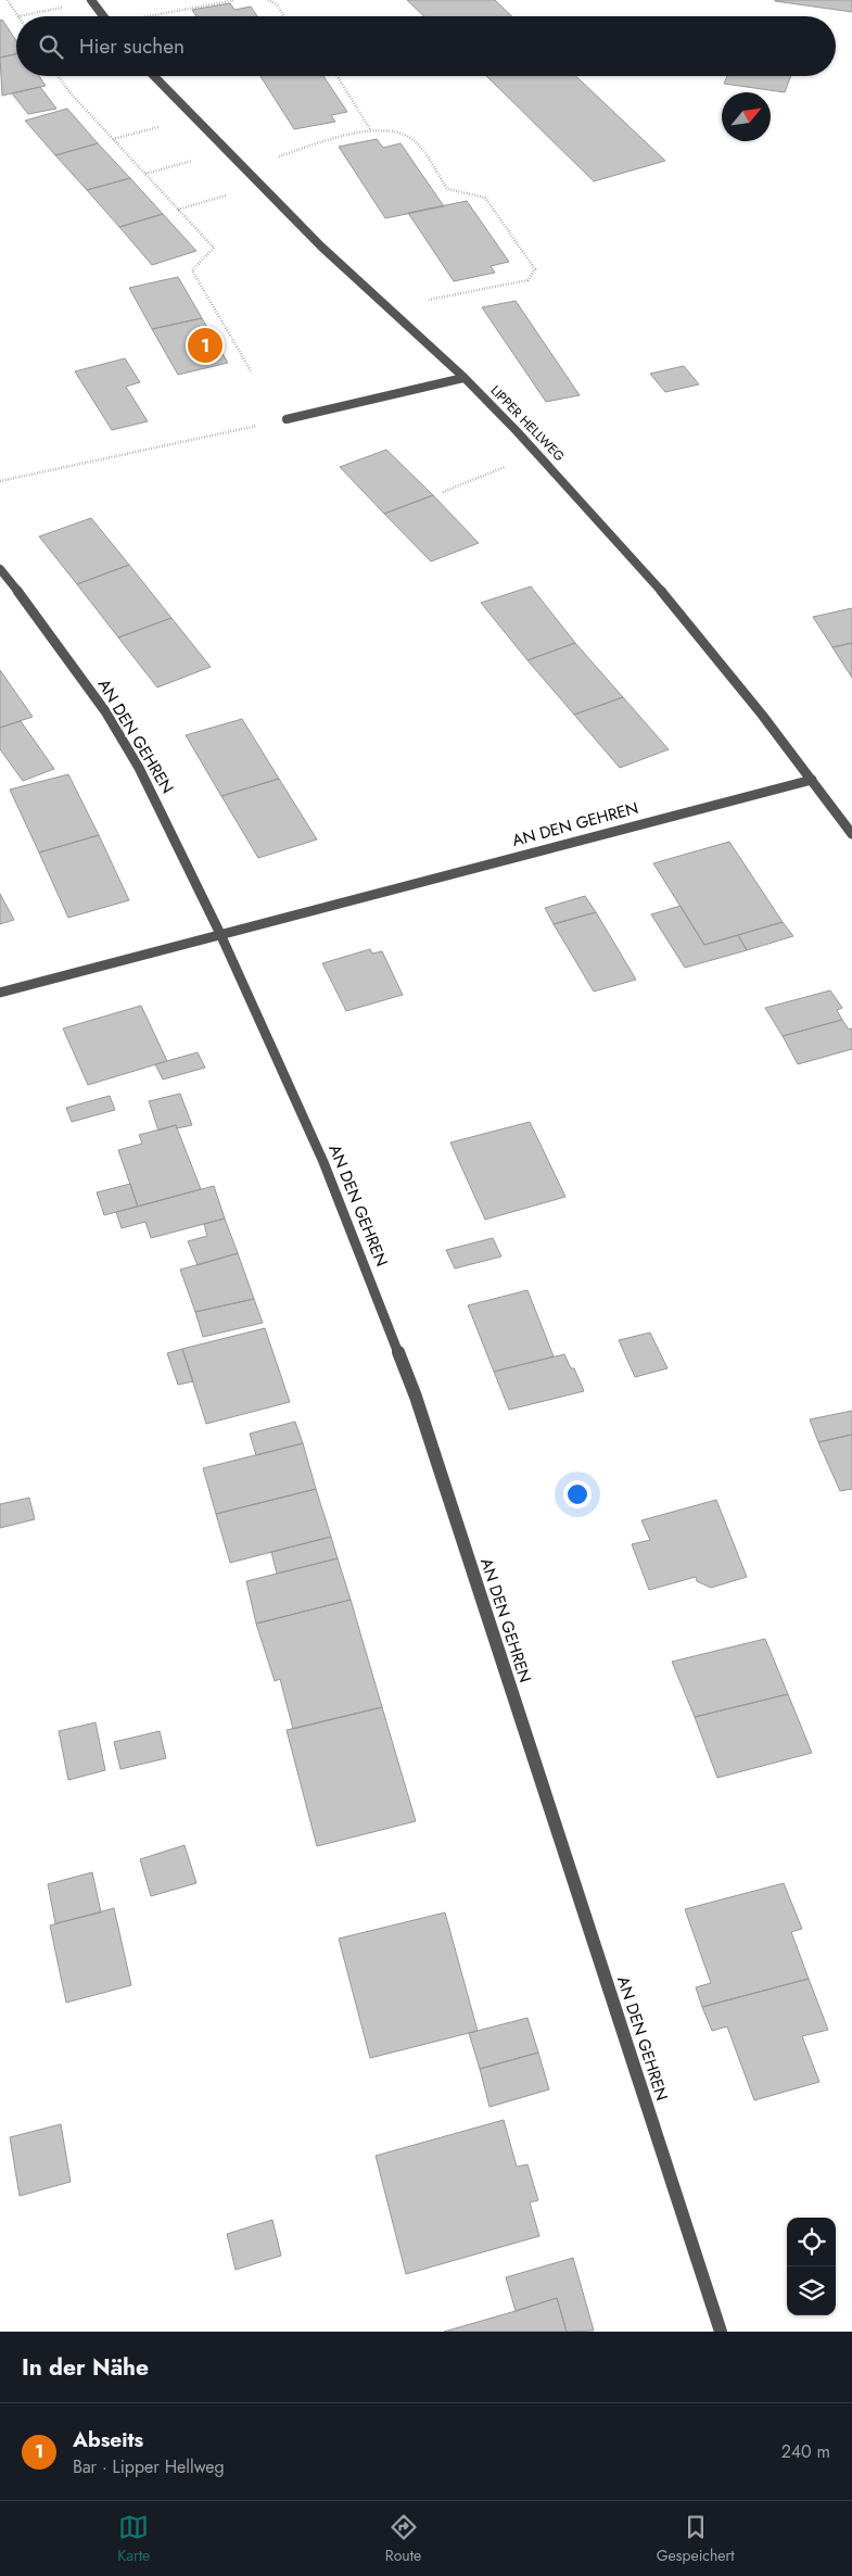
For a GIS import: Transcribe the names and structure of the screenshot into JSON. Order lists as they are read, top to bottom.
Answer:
{
  "streets": {
    "street": ["LIPPER HELLWEG", "AN DEN GEHREN"]
  },
  "crossings": [
    ["LIPPER HELLWEG", "AN DEN GEHREN"]
  ],
  "north": "top right",
  "page": {
    "search": "Hier suchen",
    "pins": "1",
    "heading": "In der Nähe",
    "list": [
      {
        "mark": "1",
        "name": "Abseits",
        "note": "Bar · Lipper Hellweg",
        "value": "240 m"
      }
    ],
    "nav": ["Karte", "Route", "Gespeichert"]
  }
}
